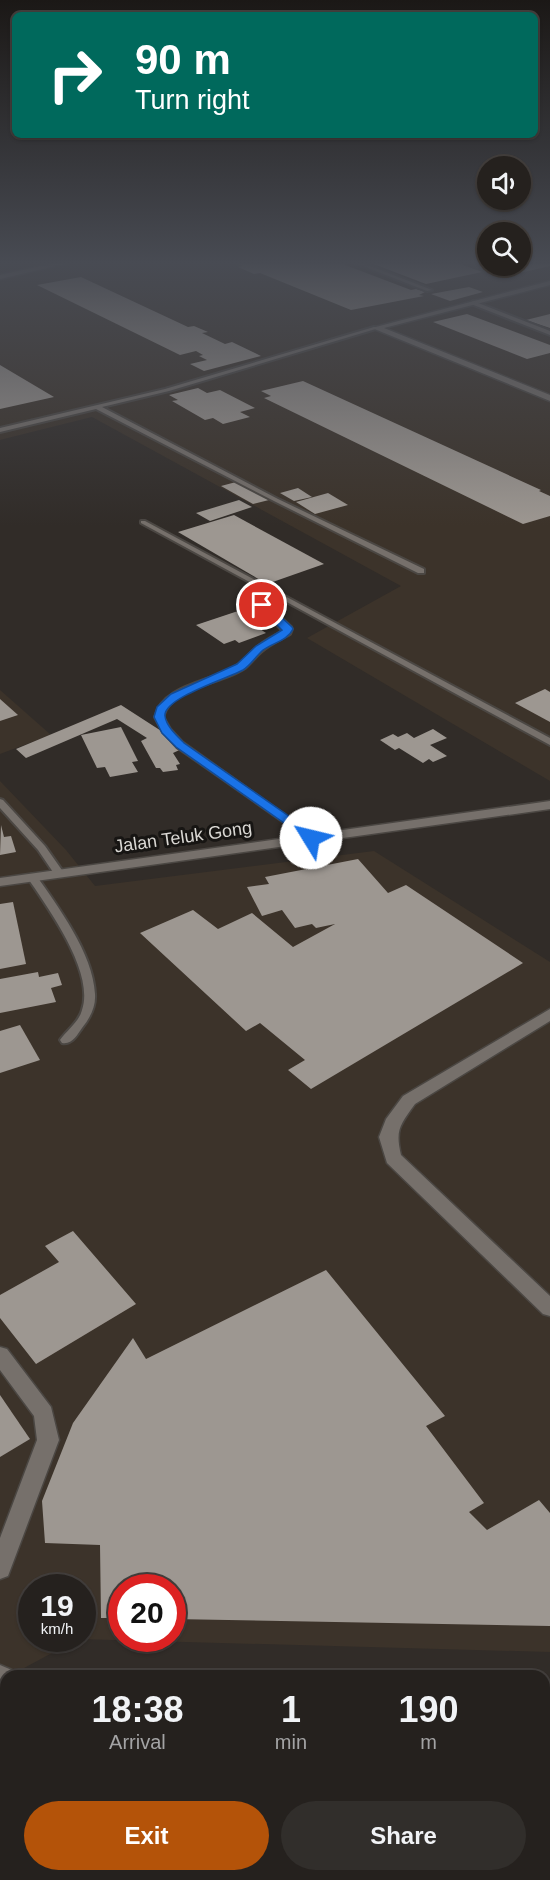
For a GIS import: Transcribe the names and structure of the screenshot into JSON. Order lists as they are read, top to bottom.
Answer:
{
  "streets": {
    "street": ["Jalan Teluk Gong"]
  },
  "page": {
    "turn": ["90 m", "Turn right"],
    "speed": "19 km/h",
    "limit": "20",
    "eta": [
      "18:38",
      "Arrival",
      "1",
      "min",
      "190",
      "m"
    ],
    "buttons": ["Exit", "Share"]
  }
}
